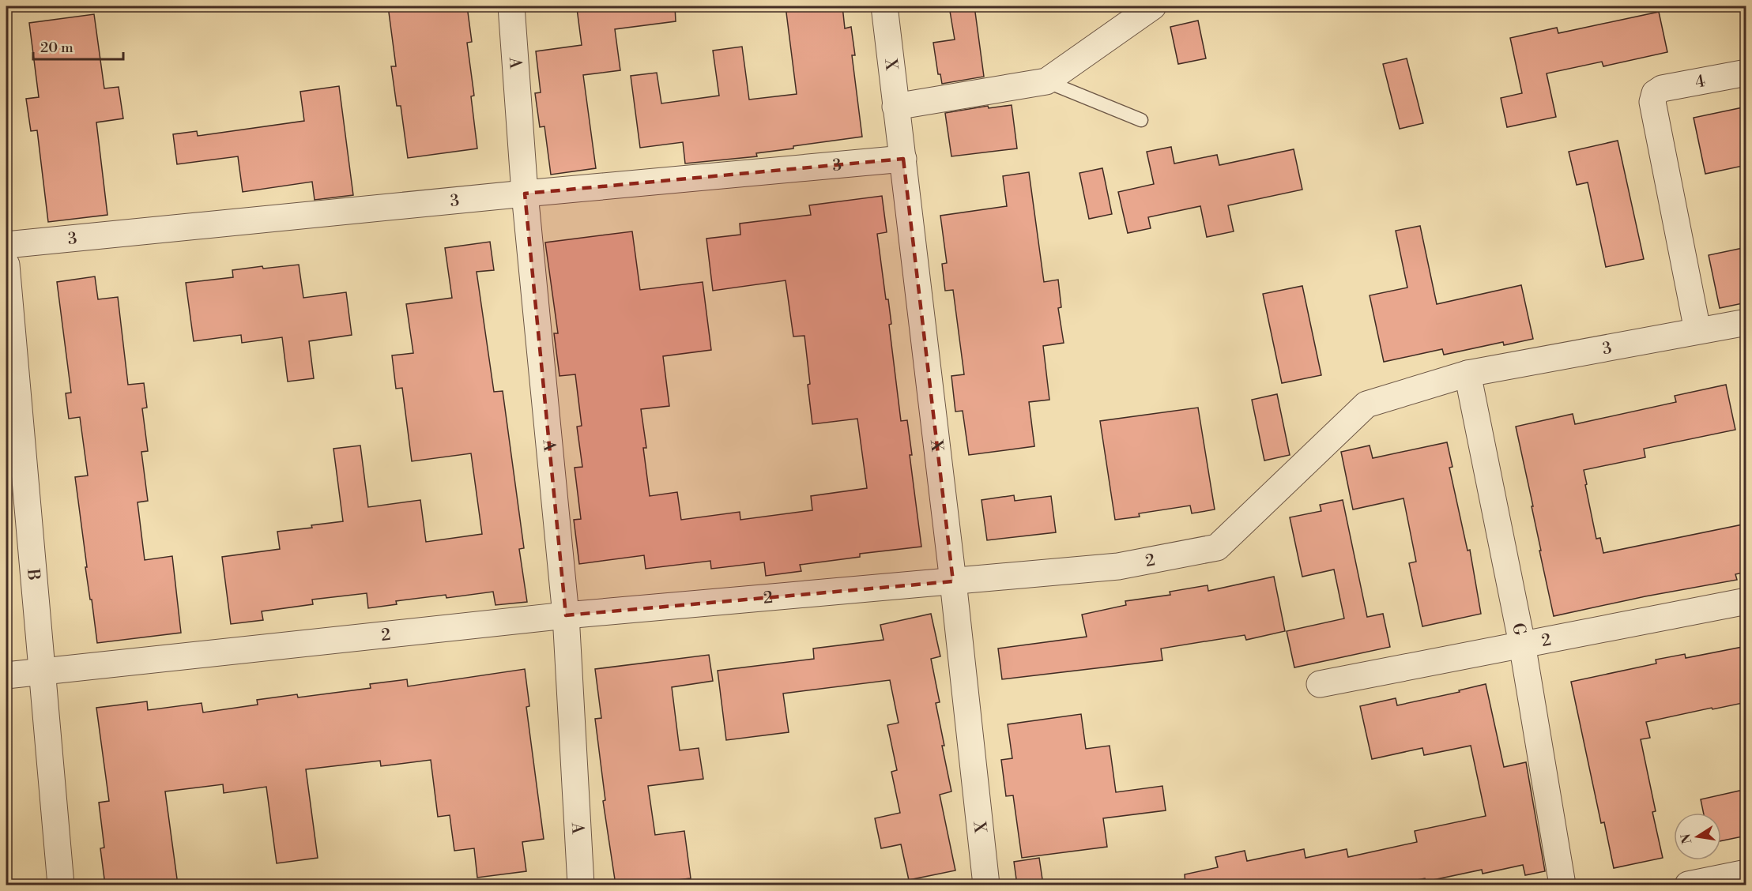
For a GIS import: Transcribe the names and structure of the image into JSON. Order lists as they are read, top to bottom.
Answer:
{
  "streets": {
    "street": [
      "A",
      "X",
      "4",
      "3",
      "2",
      "B",
      "G"
    ]
  },
  "crossings": [
    ["A", "3"],
    ["A", "2"],
    ["X", "3"],
    ["X", "2"],
    ["4", "3"],
    ["3", "2"],
    ["3", "G"],
    ["2", "B"],
    ["2", "G"]
  ],
  "scale_bar": "20 m",
  "north": "left"
}
